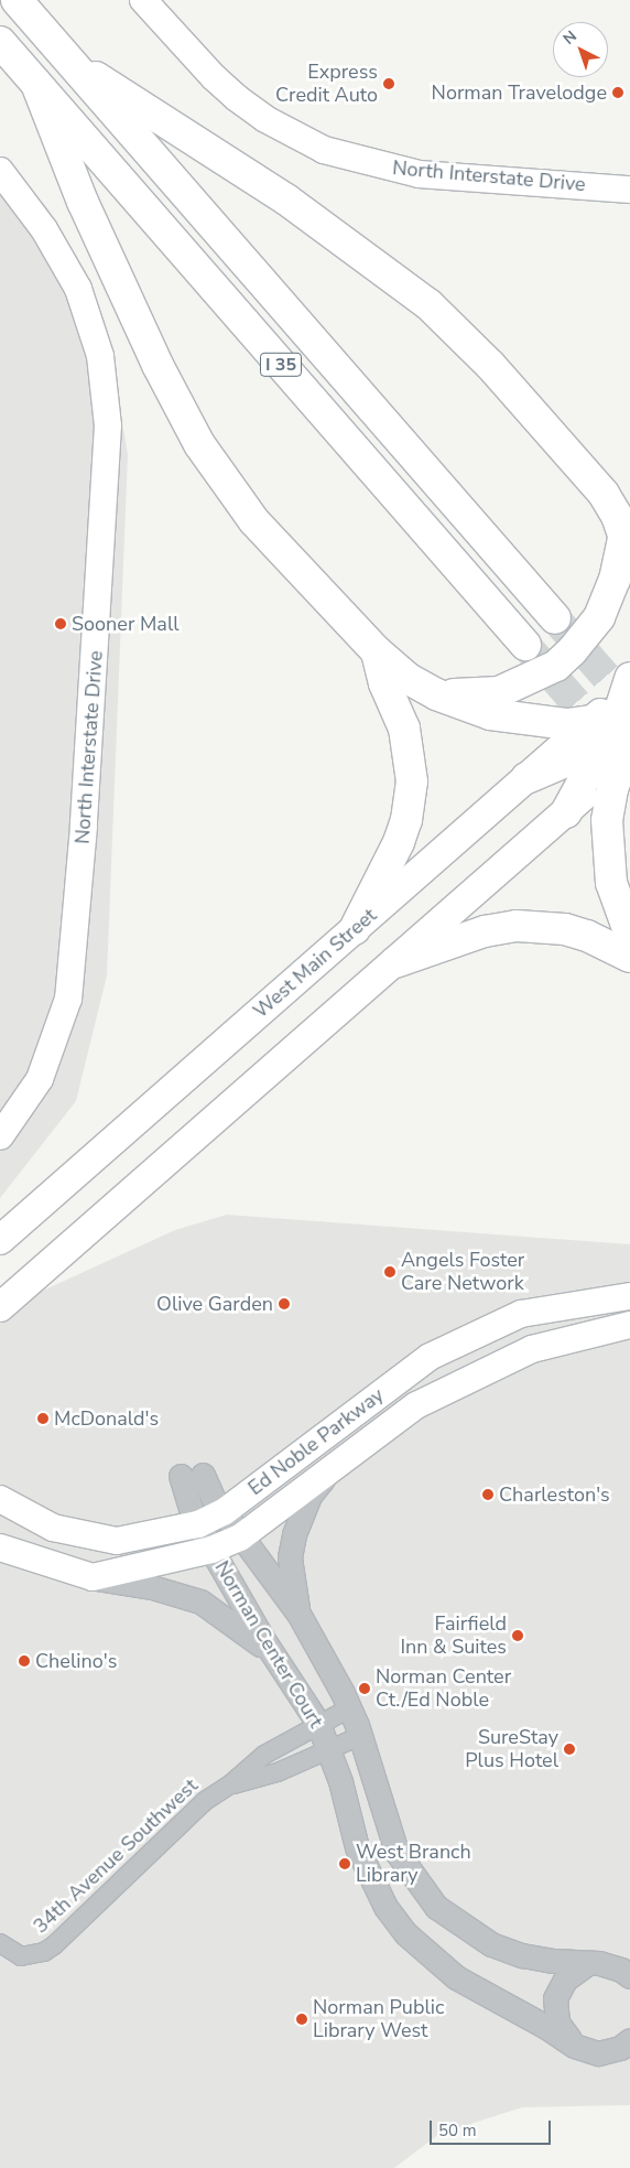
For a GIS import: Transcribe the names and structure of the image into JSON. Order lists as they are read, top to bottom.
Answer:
{
  "streets": {
    "highway": ["I 35"],
    "main road": ["North Interstate Drive", "West Main Street", "Ed Noble Parkway"],
    "street": ["Norman Center Court", "34th Avenue Southwest"]
  },
  "crossings": [
    ["Ed Noble Parkway", "Norman Center Court"],
    ["Norman Center Court", "34th Avenue Southwest"]
  ],
  "places": [
    "Express Credit Auto",
    "Norman Travelodge",
    "Sooner Mall",
    "Angels Foster Care Network",
    "Olive Garden",
    "McDonald's",
    "Charleston's",
    "Fairfield Inn & Suites",
    "Chelino's",
    "Norman Center Ct./Ed Noble",
    "SureStay Plus Hotel",
    "West Branch Library",
    "Norman Public Library West"
  ],
  "scale_bar": "50 m",
  "north": "top left"
}
